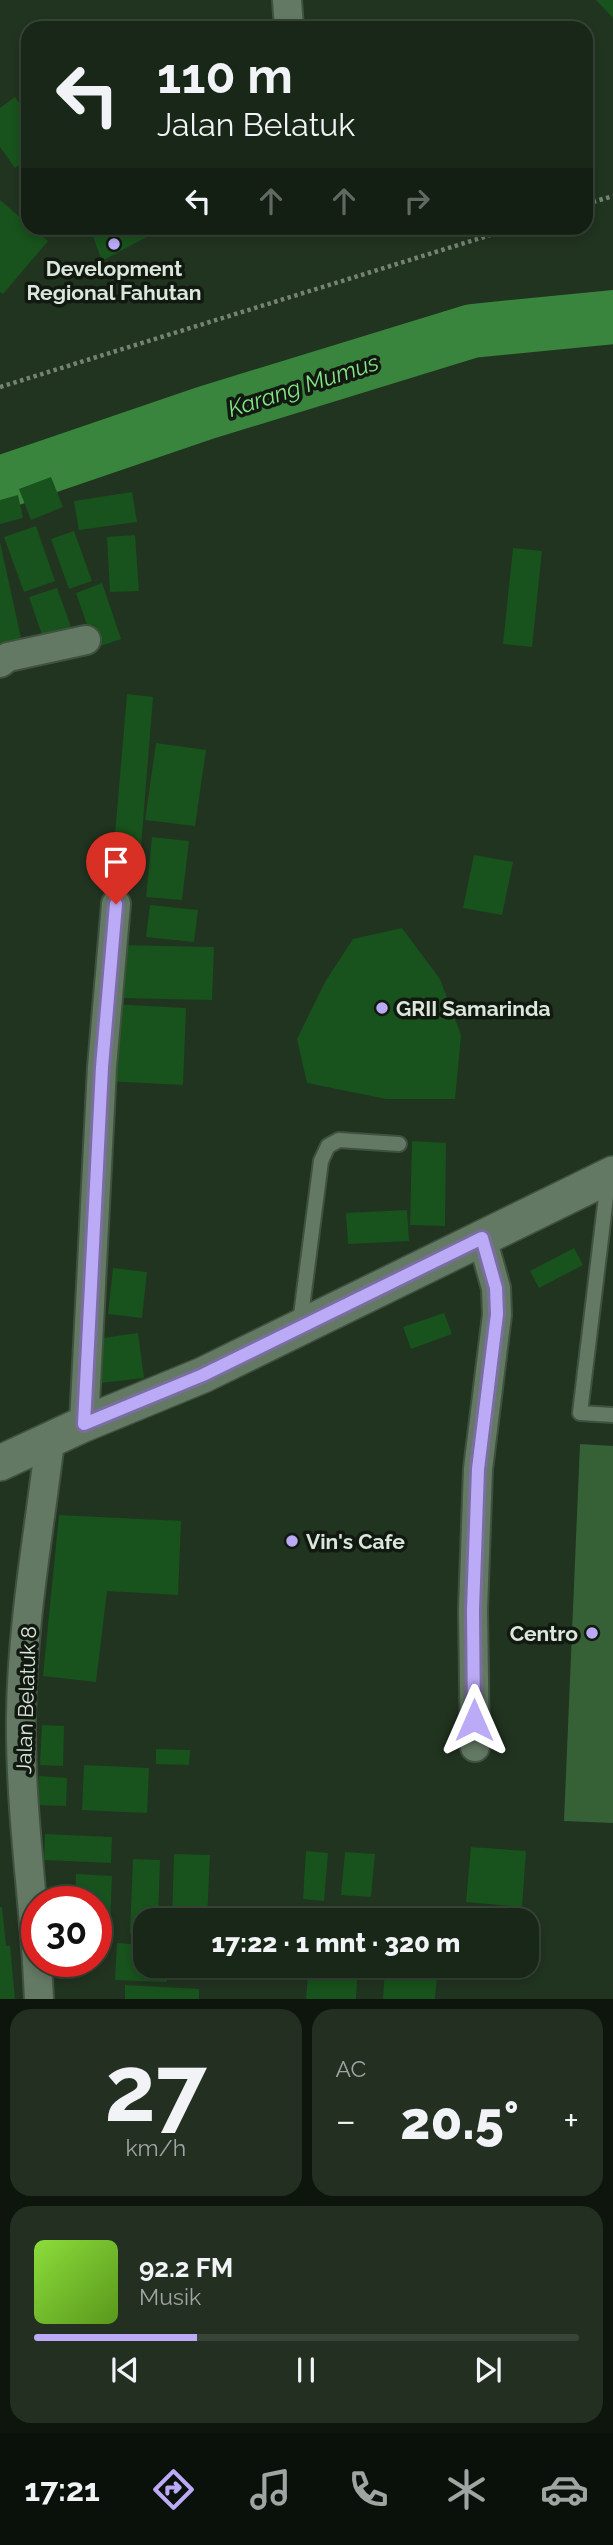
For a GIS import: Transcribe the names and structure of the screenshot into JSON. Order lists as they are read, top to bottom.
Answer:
{
  "streets": {
    "street": ["Jalan Belatuk 8"]
  },
  "water": ["Karang Mumus"],
  "places": [
    "Development Regional Fahutan",
    "GRII Samarinda",
    "Vin's Cafe",
    "Centro"
  ],
  "page": {
    "turn": ["110 m", "Jalan Belatuk"],
    "limit": "30",
    "trip": "17:22 · 1 mnt · 320 m",
    "tile": [
      ["27", "km/h"],
      "AC"
    ],
    "heat": ["−", "20.5°", "+"],
    "song": ["92.2 FM", "Musik"],
    "tabs": "17:21"
  }
}
